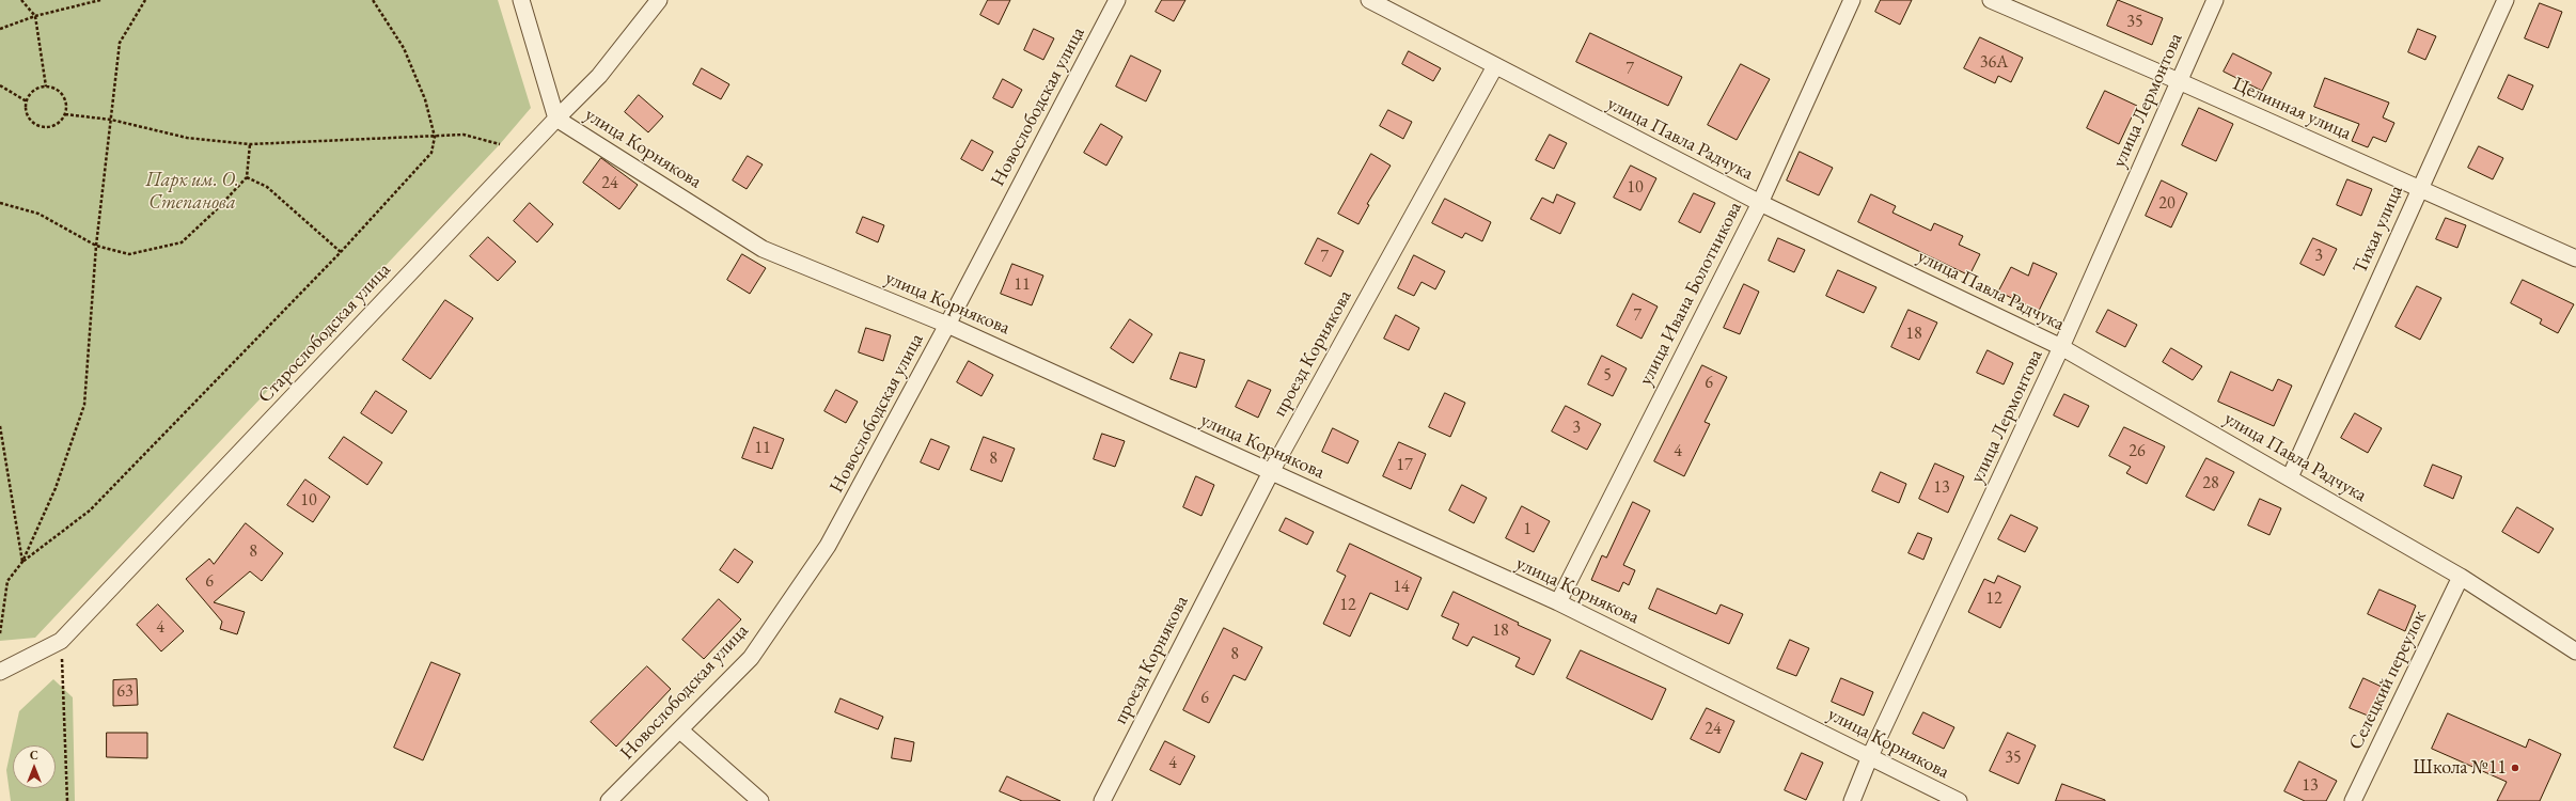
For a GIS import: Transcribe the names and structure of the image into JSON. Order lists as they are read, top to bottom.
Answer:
{
  "streets": {
    "street": [
      "улица Лермонтова",
      "Новослободская улица",
      "Целинная улица",
      "улица Павла Радчука",
      "улица Корнякова",
      "Тихая улица",
      "улица Ивана Болотникова",
      "Старослободская улица",
      "проезд Корнякова",
      "Селецкий переулок"
    ]
  },
  "crossings": [
    ["улица Лермонтова", "Целинная улица"],
    ["улица Лермонтова", "улица Павла Радчука"],
    ["улица Лермонтова", "улица Корнякова"],
    ["Новослободская улица", "улица Корнякова"],
    ["Целинная улица", "Тихая улица"],
    ["улица Павла Радчука", "Тихая улица"],
    ["улица Павла Радчука", "улица Ивана Болотникова"],
    ["улица Павла Радчука", "проезд Корнякова"],
    ["улица Павла Радчука", "Селецкий переулок"],
    ["улица Корнякова", "улица Ивана Болотникова"],
    ["улица Корнякова", "Старослободская улица"],
    ["улица Корнякова", "проезд Корнякова"]
  ],
  "parks": ["Парк им. О. Степанова"],
  "places": ["Школа №11"],
  "house_numbers": [
    "35",
    "36А",
    "7",
    "24",
    "10",
    "20",
    "3",
    "7",
    "11",
    "7",
    "18",
    "5",
    "6",
    "3",
    "11",
    "4",
    "26",
    "8",
    "17",
    "28",
    "13",
    "10",
    "1",
    "8",
    "6",
    "14",
    "12",
    "12",
    "4",
    "18",
    "8",
    "63",
    "6",
    "24",
    "35",
    "4",
    "13"
  ],
  "north": "top"
}
